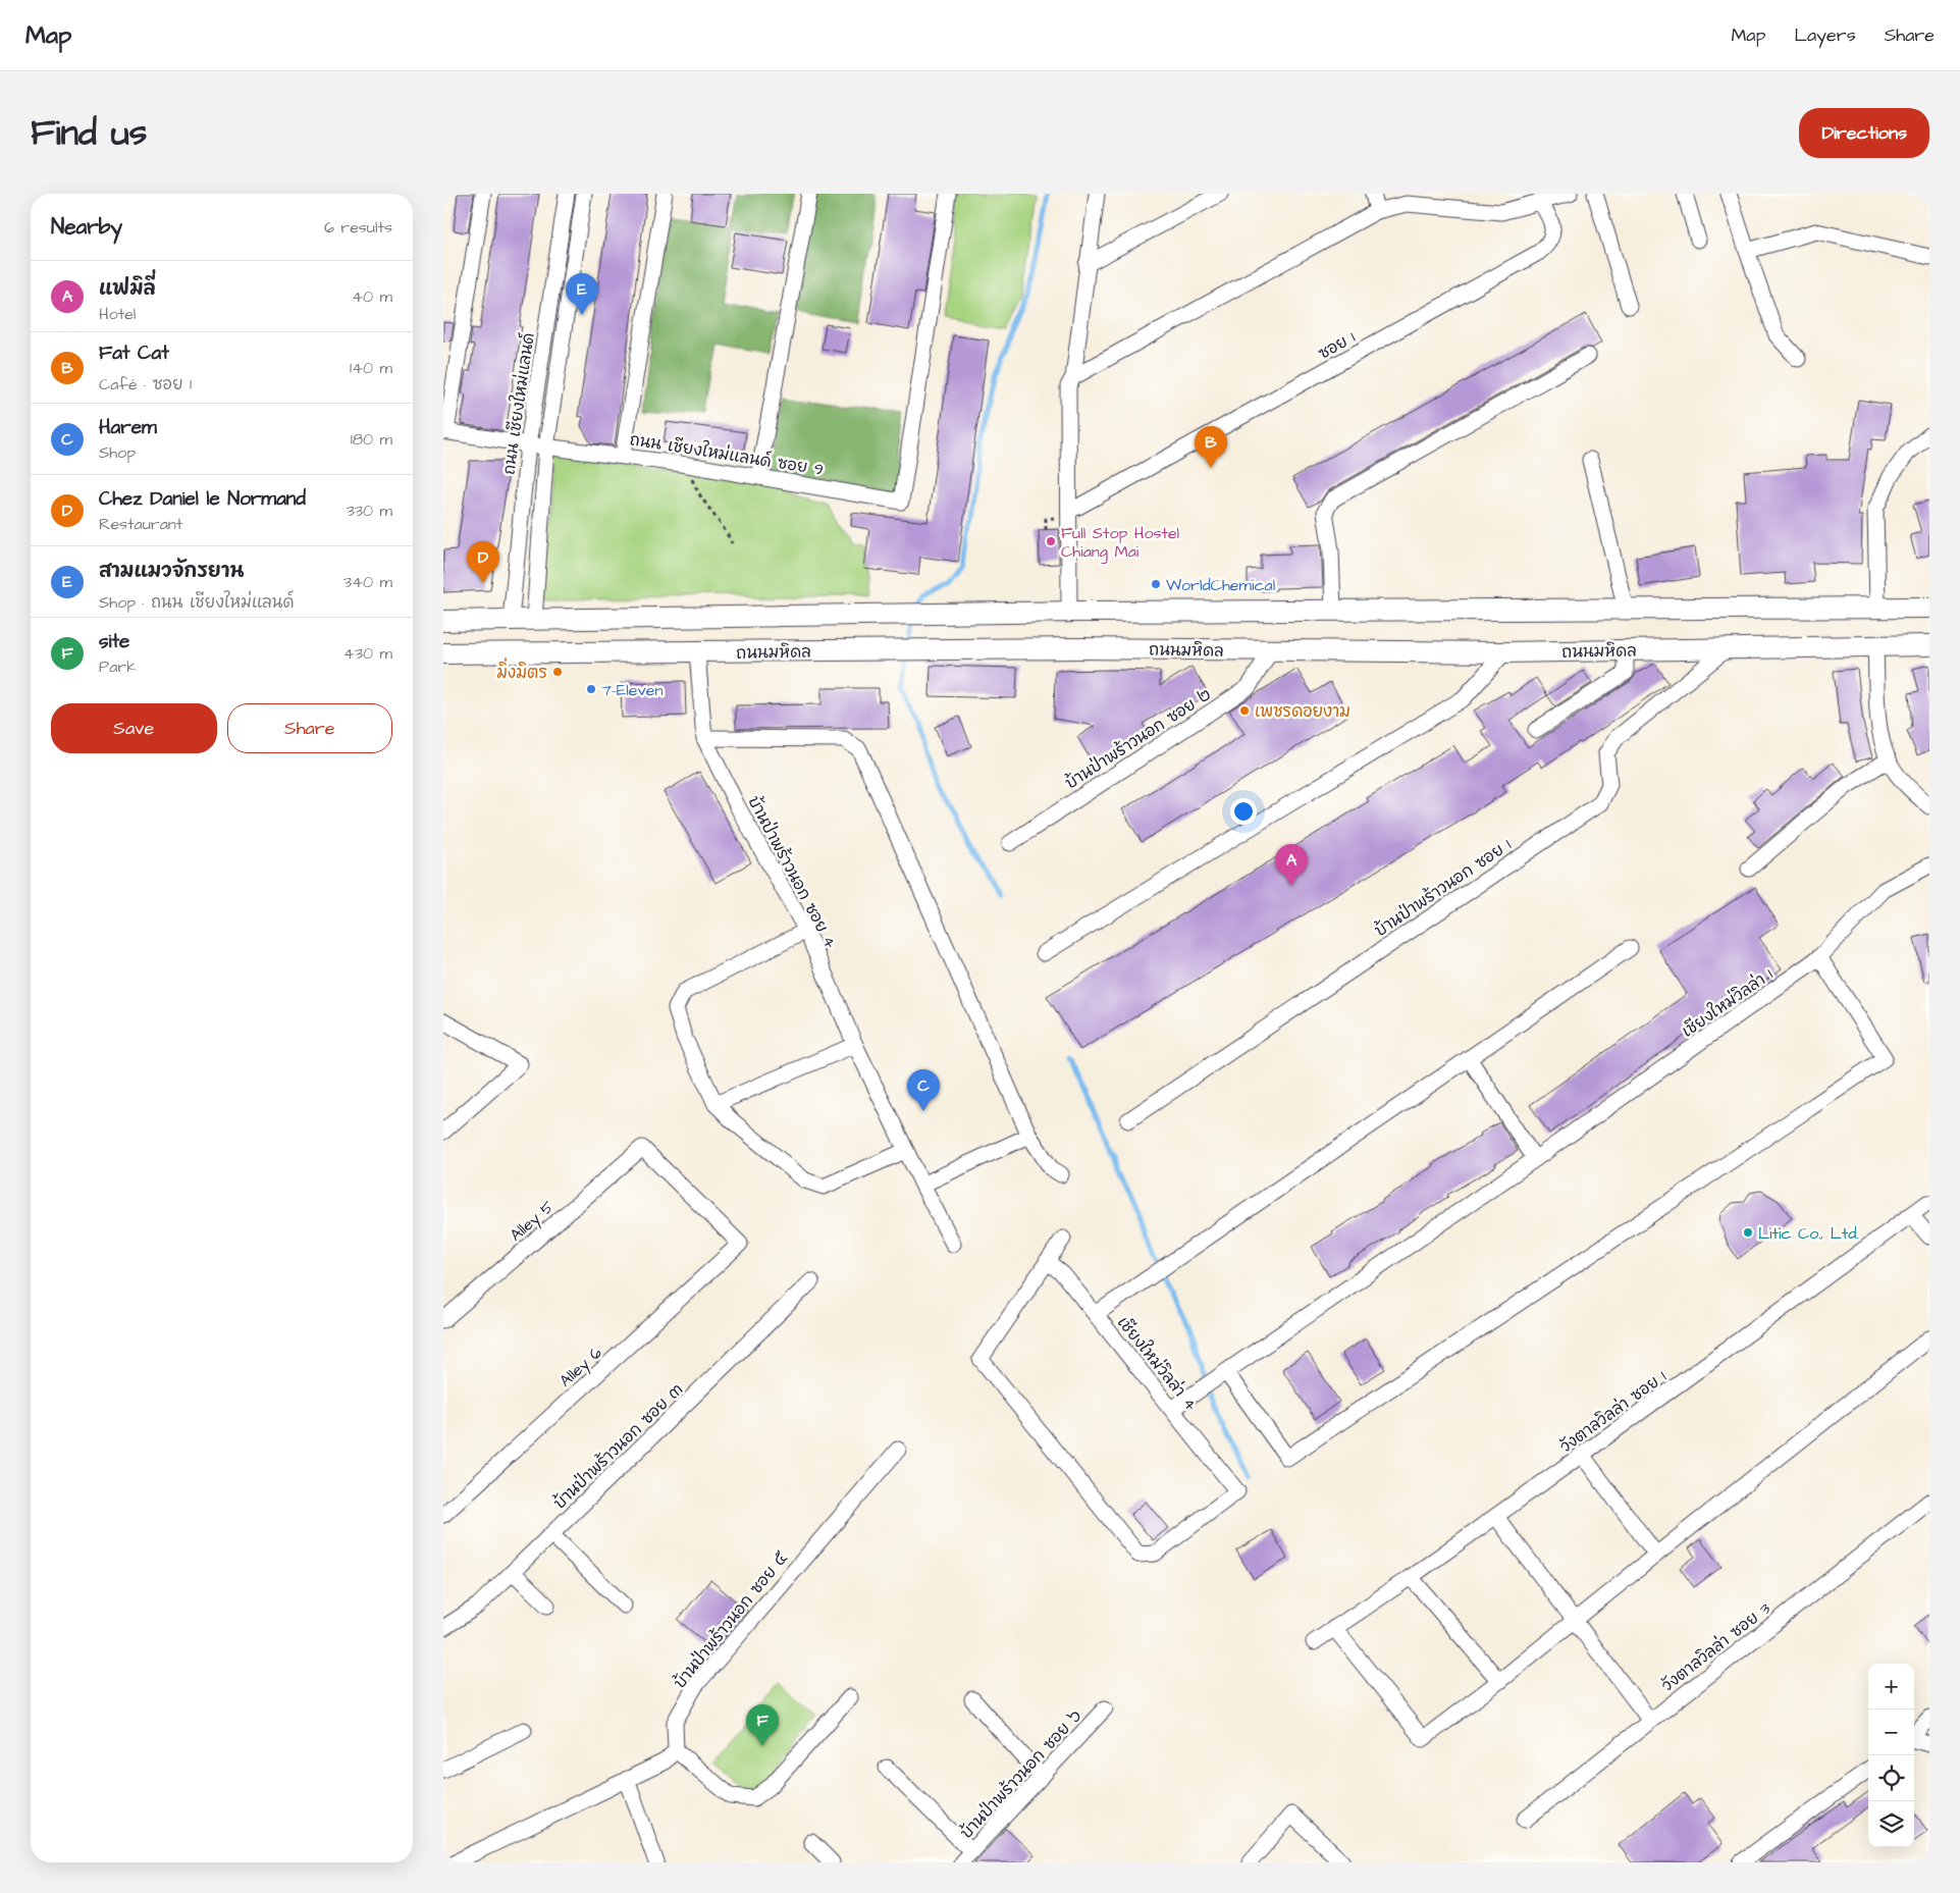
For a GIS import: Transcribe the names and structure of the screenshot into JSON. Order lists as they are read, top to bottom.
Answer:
{
  "streets": {
    "main road": ["ถนนมหิดล"],
    "street": [
      "ซอย 1",
      "ถนน เชียงใหม่แลนด์",
      "ถนน เชียงใหม่แลนด์ ซอย 9",
      "บ้านป่าพร้าวนอก ซอย ๒",
      "บ้านป่าพร้าวนอก ซอย 4",
      "บ้านป่าพร้าวนอก ซอย 1",
      "เชียงใหม่วิลล่า 1",
      "Alley 5",
      "เชียงใหม่วิลล่า 4",
      "Alley 6",
      "วังตาลวิลล่า ซอย 1",
      "บ้านป่าพร้าวนอก ซอย ๓",
      "บ้านป่าพร้าวนอก ซอย ๕",
      "วังตาลวิลล่า ซอย 3",
      "บ้านป่าพร้าวนอก ซอย ๖"
    ]
  },
  "crossings": [
    ["ถนน เชียงใหม่แลนด์", "ถนน เชียงใหม่แลนด์ ซอย 9"],
    ["ถนน เชียงใหม่แลนด์", "ถนนมหิดล"],
    ["ถนนมหิดล", "บ้านป่าพร้าวนอก ซอย ๒"],
    ["ถนนมหิดล", "บ้านป่าพร้าวนอก ซอย 4"],
    ["ถนนมหิดล", "บ้านป่าพร้าวนอก ซอย 1"],
    ["เชียงใหม่วิลล่า 1", "เชียงใหม่วิลล่า 4"],
    ["Alley 5", "Alley 6"]
  ],
  "places": [
    "Full Stop Hostel Chiang Mai",
    "WorldChemical",
    "มิ่งมิตร",
    "7-Eleven",
    "เพชรดอยงาม",
    "Litic Co., Ltd."
  ],
  "page": {
    "header": "Map",
    "nav": ["Map", "Layers", "Share"],
    "title": "Find us",
    "buttons": [
      "Directions",
      ["Save", "Share"]
    ],
    "heading": ["Nearby", "6 results"],
    "list": [
      {
        "mark": "A",
        "name": "แฟมิลี่",
        "note": "Hotel",
        "value": "40 m"
      },
      {
        "mark": "B",
        "name": "Fat Cat",
        "note": "Café · ซอย 1",
        "value": "140 m"
      },
      {
        "mark": "C",
        "name": "Harem",
        "note": "Shop",
        "value": "180 m"
      },
      {
        "mark": "D",
        "name": "Chez Daniel le Normand",
        "note": "Restaurant",
        "value": "330 m"
      },
      {
        "mark": "E",
        "name": "สามแมวจักรยาน",
        "note": "Shop · ถนน เชียงใหม่แลนด์",
        "value": "340 m"
      },
      {
        "mark": "F",
        "name": "site",
        "note": "Park",
        "value": "430 m"
      }
    ],
    "pins": [
      "E",
      "B",
      "D",
      "A",
      "C",
      "F"
    ],
    "map_buttons": ["+", "−"]
  }
}
